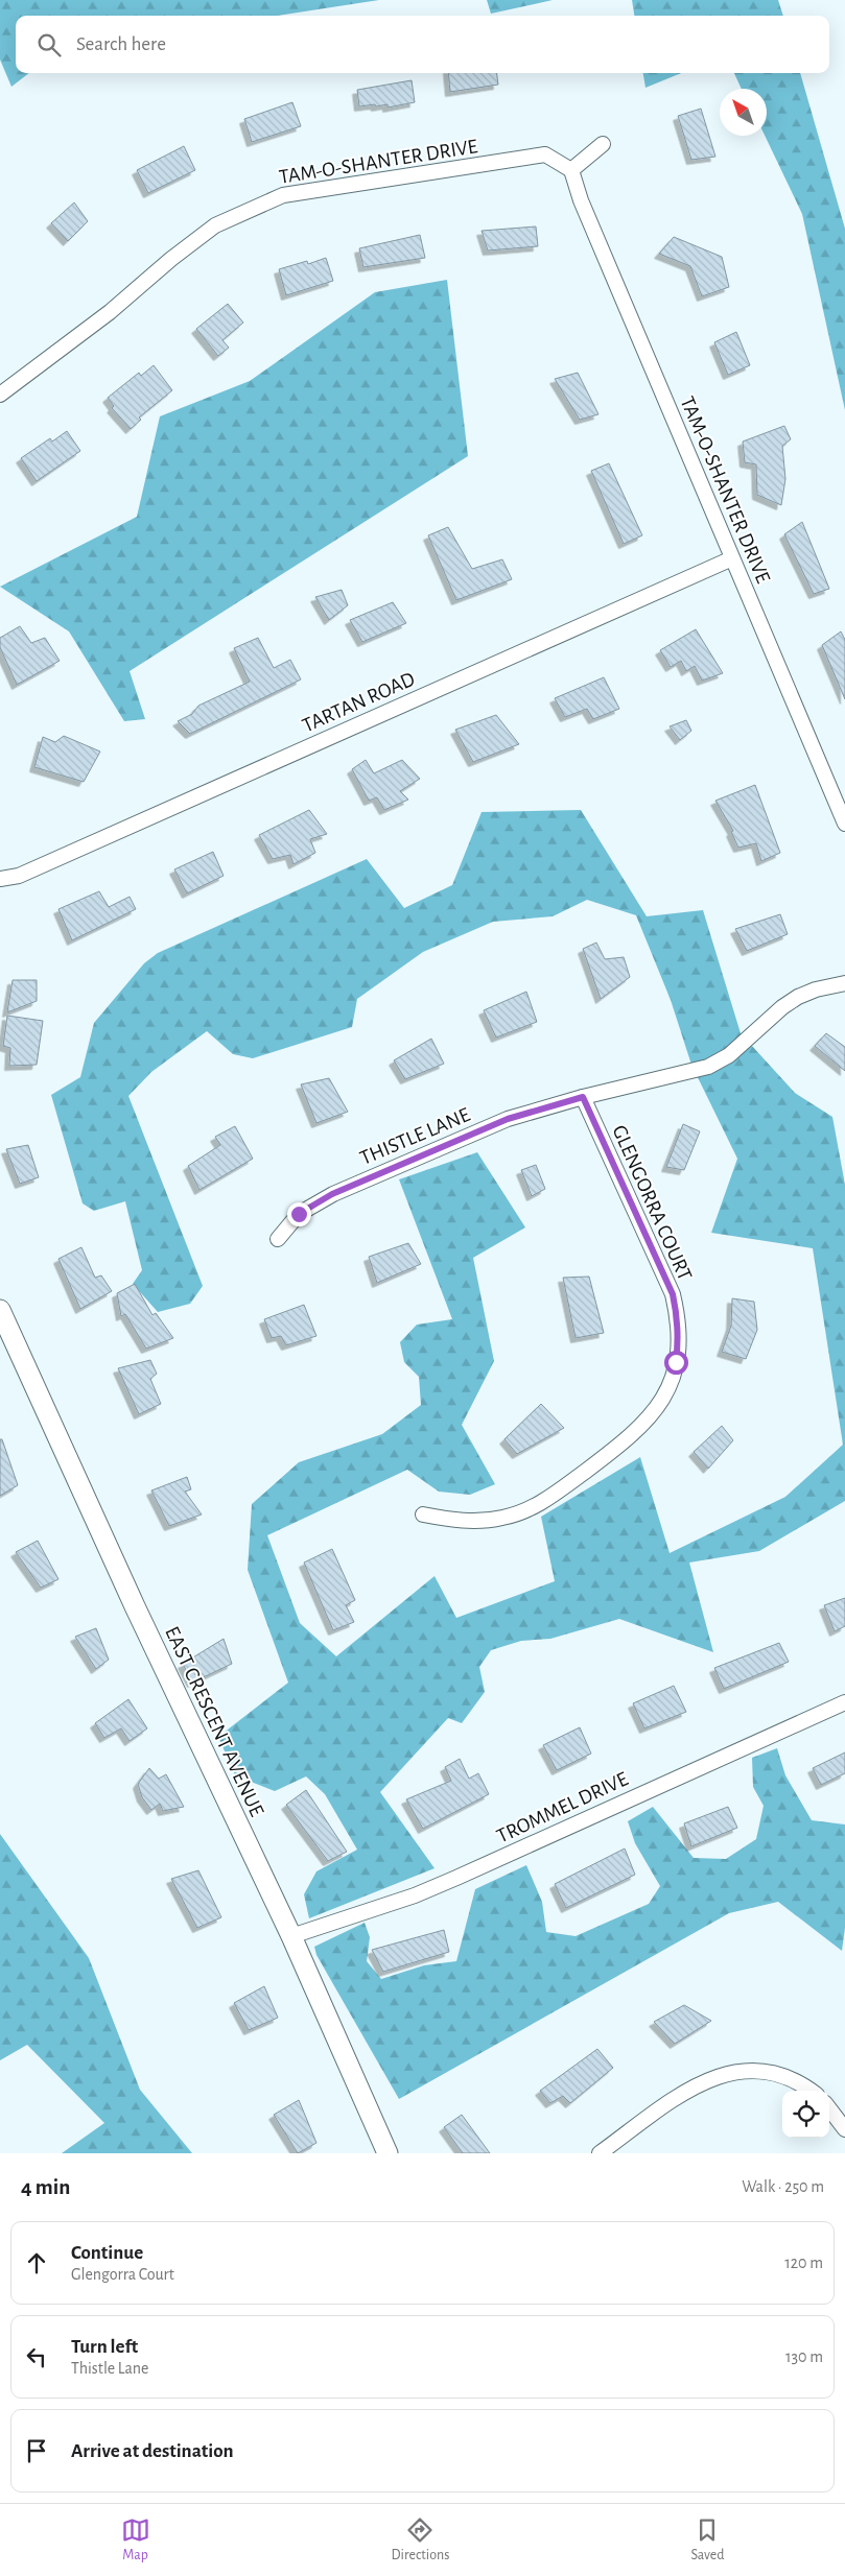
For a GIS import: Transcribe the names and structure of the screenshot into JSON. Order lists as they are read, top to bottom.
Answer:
{
  "streets": {
    "street": [
      "TAM-O-SHANTER DRIVE",
      "TARTAN ROAD",
      "THISTLE LANE",
      "GLENGORRA COURT",
      "EAST CRESCENT AVENUE",
      "TROMMEL DRIVE"
    ]
  },
  "crossings": [
    ["TAM-O-SHANTER DRIVE", "TARTAN ROAD"],
    ["THISTLE LANE", "GLENGORRA COURT"],
    ["EAST CRESCENT AVENUE", "TROMMEL DRIVE"]
  ],
  "north": "top left",
  "page": {
    "search": "Search here",
    "heading": ["4 min", "Walk · 250 m"],
    "list": [
      ["Continue", "Glengorra Court", "120 m"],
      ["Turn left", "Thistle Lane", "130 m"],
      "Arrive at destination"
    ],
    "nav": ["Map", "Directions", "Saved"]
  }
}
